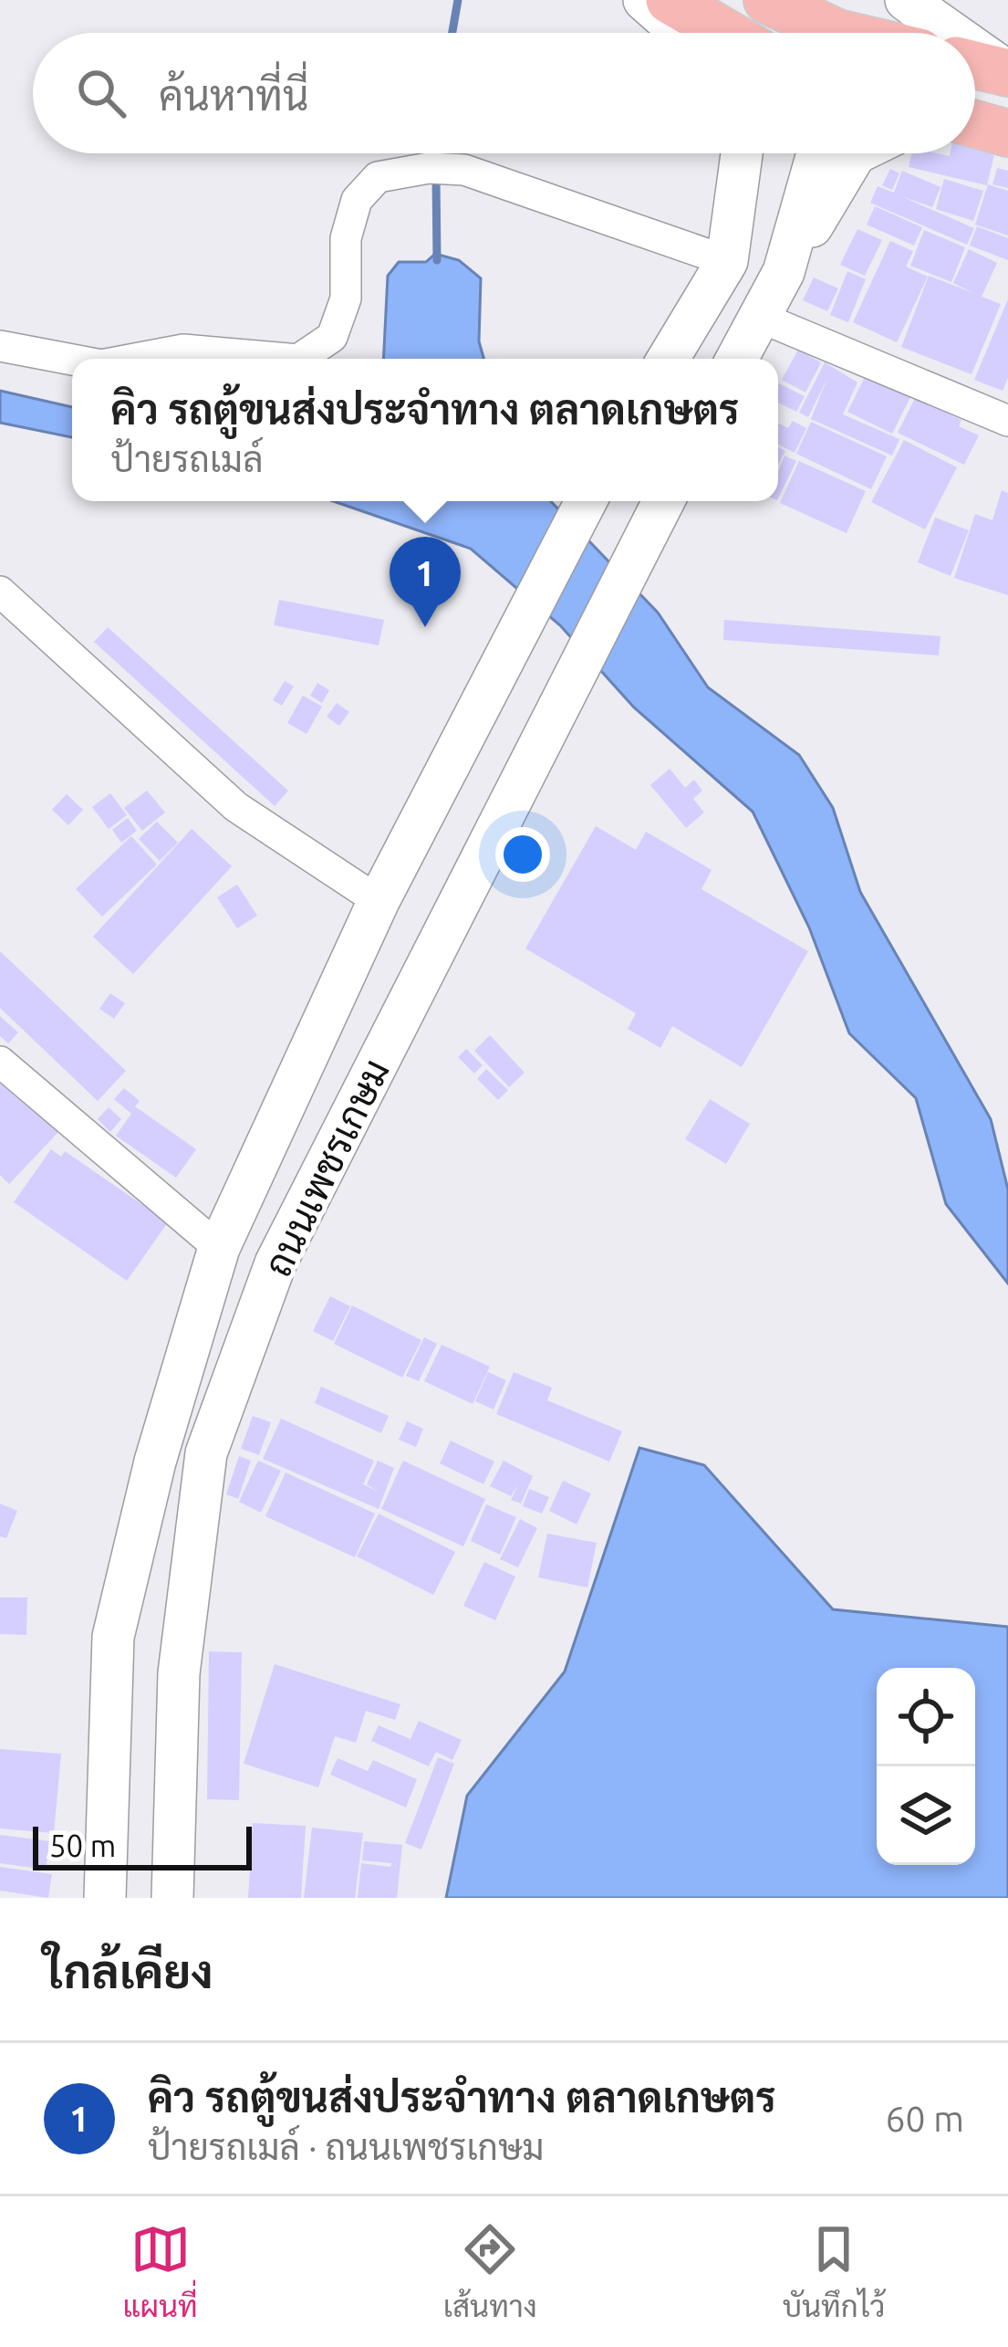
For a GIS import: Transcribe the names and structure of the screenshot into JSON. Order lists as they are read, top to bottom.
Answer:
{
  "streets": {
    "main road": ["ถนนเพชรเกษม"]
  },
  "scale_bar": "50 m",
  "page": {
    "search": "ค้นหาที่นี่",
    "popup": ["คิว รถตู้ขนส่งประจำทาง ตลาดเกษตร", "ป้ายรถเมล์"],
    "pins": "1",
    "scale": "50 m",
    "heading": "ใกล้เคียง",
    "list": [
      {
        "mark": "1",
        "name": "คิว รถตู้ขนส่งประจำทาง ตลาดเกษตร",
        "note": "ป้ายรถเมล์ · ถนนเพชรเกษม",
        "value": "60 m"
      }
    ],
    "nav": ["แผนที่", "เส้นทาง", "บันทึกไว้"]
  }
}
